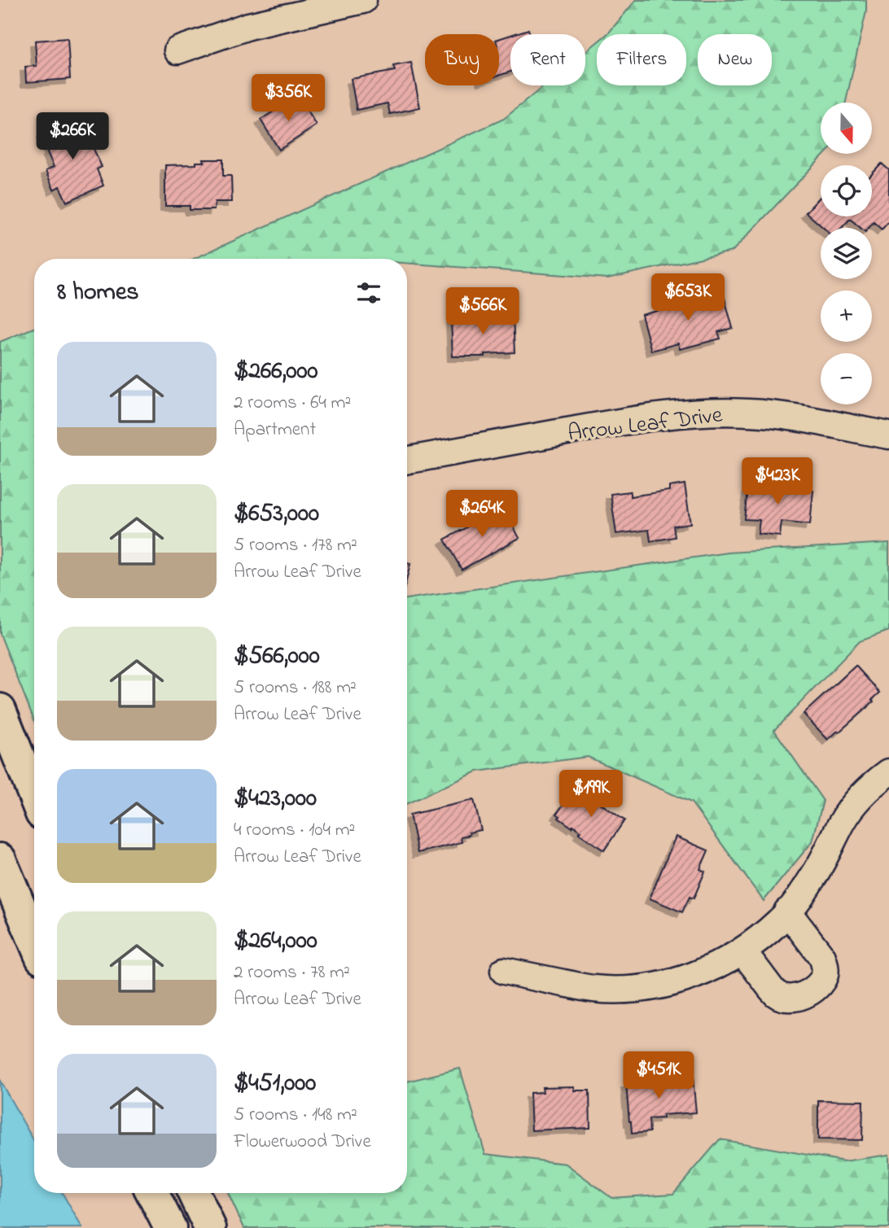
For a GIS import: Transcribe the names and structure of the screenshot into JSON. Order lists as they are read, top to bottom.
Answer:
{
  "streets": {
    "street": ["Arrow Leaf Drive"]
  },
  "north": "bottom",
  "page": {
    "chip": [
      "Buy",
      "Rent",
      "Filters",
      "New"
    ],
    "price": [
      "$356K",
      "$266K",
      "$653K",
      "$566K",
      "$423K",
      "$264K",
      "$199K",
      "$451K"
    ],
    "map_buttons": ["+", "−"],
    "heading": "8 homes",
    "list": [
      {
        "name": "$266,000",
        "note": "2 rooms · 64 m² · Apartment"
      },
      {
        "name": "$653,000",
        "note": "5 rooms · 178 m² · Arrow Leaf Drive"
      },
      {
        "name": "$566,000",
        "note": "5 rooms · 188 m² · Arrow Leaf Drive"
      },
      {
        "name": "$423,000",
        "note": "4 rooms · 104 m² · Arrow Leaf Drive"
      },
      {
        "name": "$264,000",
        "note": "2 rooms · 78 m² · Arrow Leaf Drive"
      },
      {
        "name": "$451,000",
        "note": "5 rooms · 148 m² · Flowerwood Drive"
      }
    ]
  }
}
